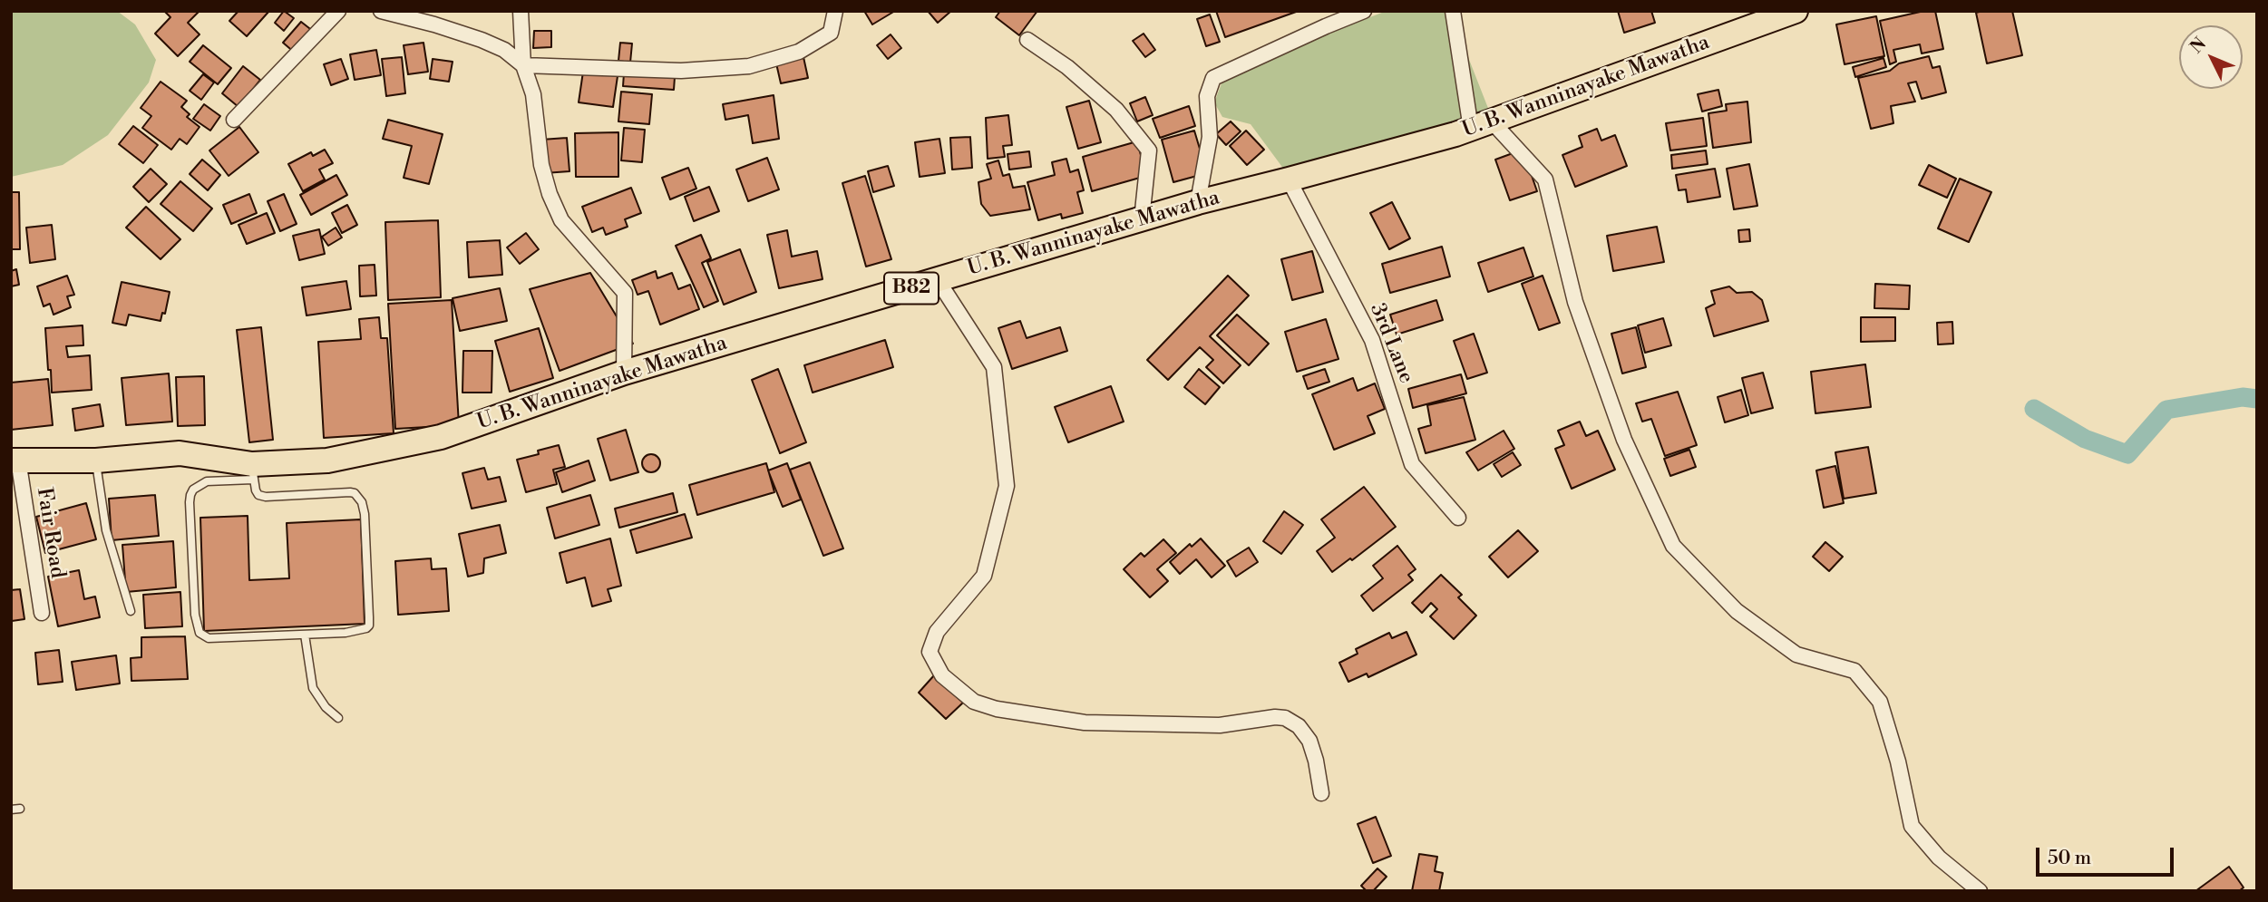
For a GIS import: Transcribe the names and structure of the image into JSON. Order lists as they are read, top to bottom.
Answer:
{
  "streets": {
    "main road": ["U. B. Wanninayake Mawatha", "B82"],
    "street": ["3rd Lane", "Fair Road"]
  },
  "crossings": [
    ["U. B. Wanninayake Mawatha", "3rd Lane"],
    ["U. B. Wanninayake Mawatha", "Fair Road"]
  ],
  "scale_bar": "50 m",
  "north": "top left"
}
